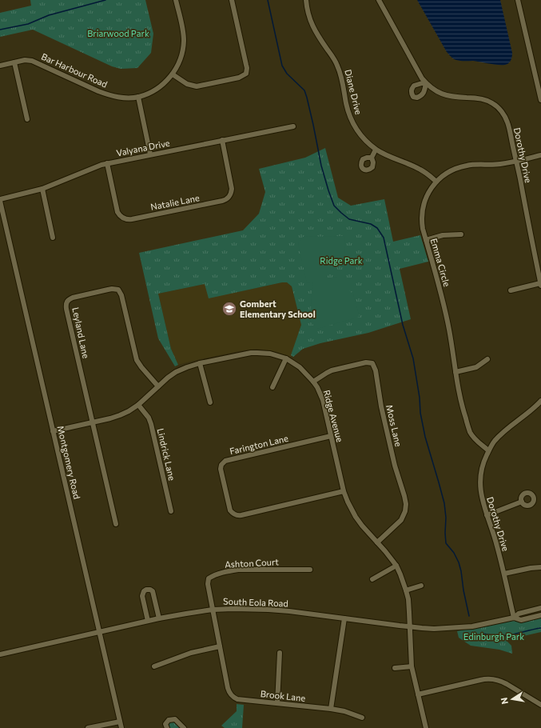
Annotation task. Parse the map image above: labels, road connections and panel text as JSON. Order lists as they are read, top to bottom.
{
  "streets": {
    "street": [
      "Bar Harbour Road",
      "Diane Drive",
      "Valyana Drive",
      "Dorothy Drive",
      "Natalie Lane",
      "Emma Circle",
      "Leyland Lane",
      "Ridge Avenue",
      "Moss Lane",
      "Farington Lane",
      "Lindrick Lane",
      "Montgomery Road",
      "Ashton Court",
      "South Eola Road",
      "Brook Lane"
    ]
  },
  "crossings": [
    ["Diane Drive", "Emma Circle"],
    ["Valyana Drive", "Natalie Lane"],
    ["Valyana Drive", "Montgomery Road"],
    ["Dorothy Drive", "Emma Circle"],
    ["Dorothy Drive", "South Eola Road"],
    ["Leyland Lane", "Ridge Avenue"],
    ["Ridge Avenue", "Moss Lane"],
    ["Ridge Avenue", "Farington Lane"],
    ["Ridge Avenue", "Lindrick Lane"],
    ["Ridge Avenue", "Montgomery Road"],
    ["Ridge Avenue", "South Eola Road"],
    ["Montgomery Road", "South Eola Road"],
    ["Ashton Court", "South Eola Road"],
    ["Ashton Court", "Brook Lane"],
    ["South Eola Road", "Brook Lane"]
  ],
  "parks": ["Briarwood Park", "Ridge Park", "Edinburgh Park"],
  "places": {
    "school or university": ["Gombert Elementary School"]
  },
  "north": "left"
}
